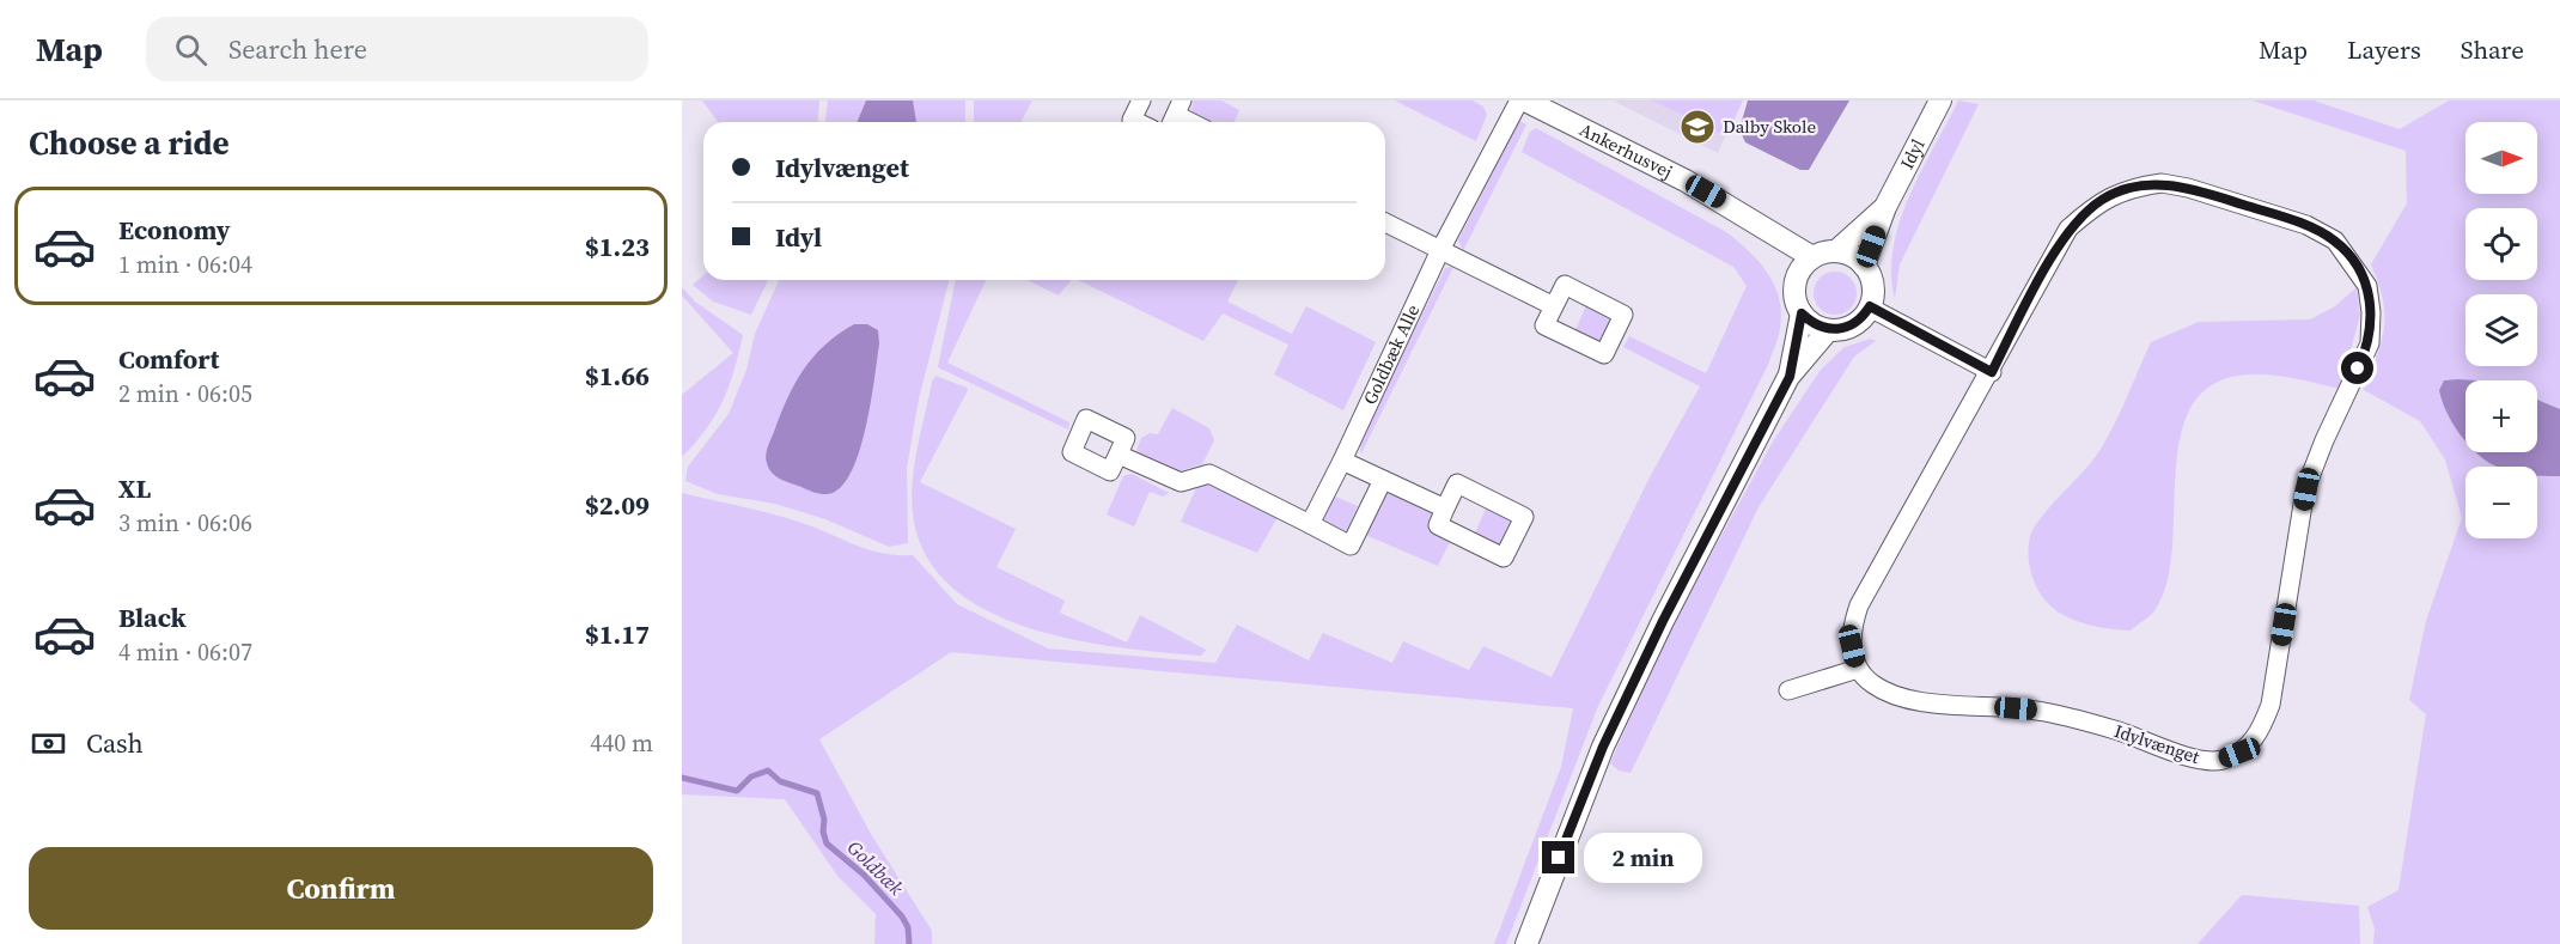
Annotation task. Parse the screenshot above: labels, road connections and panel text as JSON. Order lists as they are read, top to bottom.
{
  "streets": {
    "street": [
      "Ankerhusvej",
      "Idyl",
      "Goldbæk Alle",
      "Idylvænget"
    ]
  },
  "crossings": [
    ["Ankerhusvej", "Idyl"]
  ],
  "water": ["Goldbæk"],
  "places": {
    "school or university": ["Dalby Skole"]
  },
  "north": "right",
  "page": {
    "header": "Map",
    "search": "Search here",
    "nav": ["Map", "Layers", "Share"],
    "heading": "Choose a ride",
    "map_buttons": ["+", "−"],
    "banner": ["Idylvænget", "Idyl"],
    "list": [
      {
        "name": "Economy",
        "note": "1 min · 06:04",
        "value": "$1.23"
      },
      {
        "name": "Comfort",
        "note": "2 min · 06:05",
        "value": "$1.66"
      },
      {
        "name": "XL",
        "note": "3 min · 06:06",
        "value": "$2.09"
      },
      {
        "name": "Black",
        "note": "4 min · 06:07",
        "value": "$1.17"
      }
    ],
    "pay": ["Cash", "440 m"],
    "buttons": "Confirm",
    "bubble": "2 min"
  }
}
